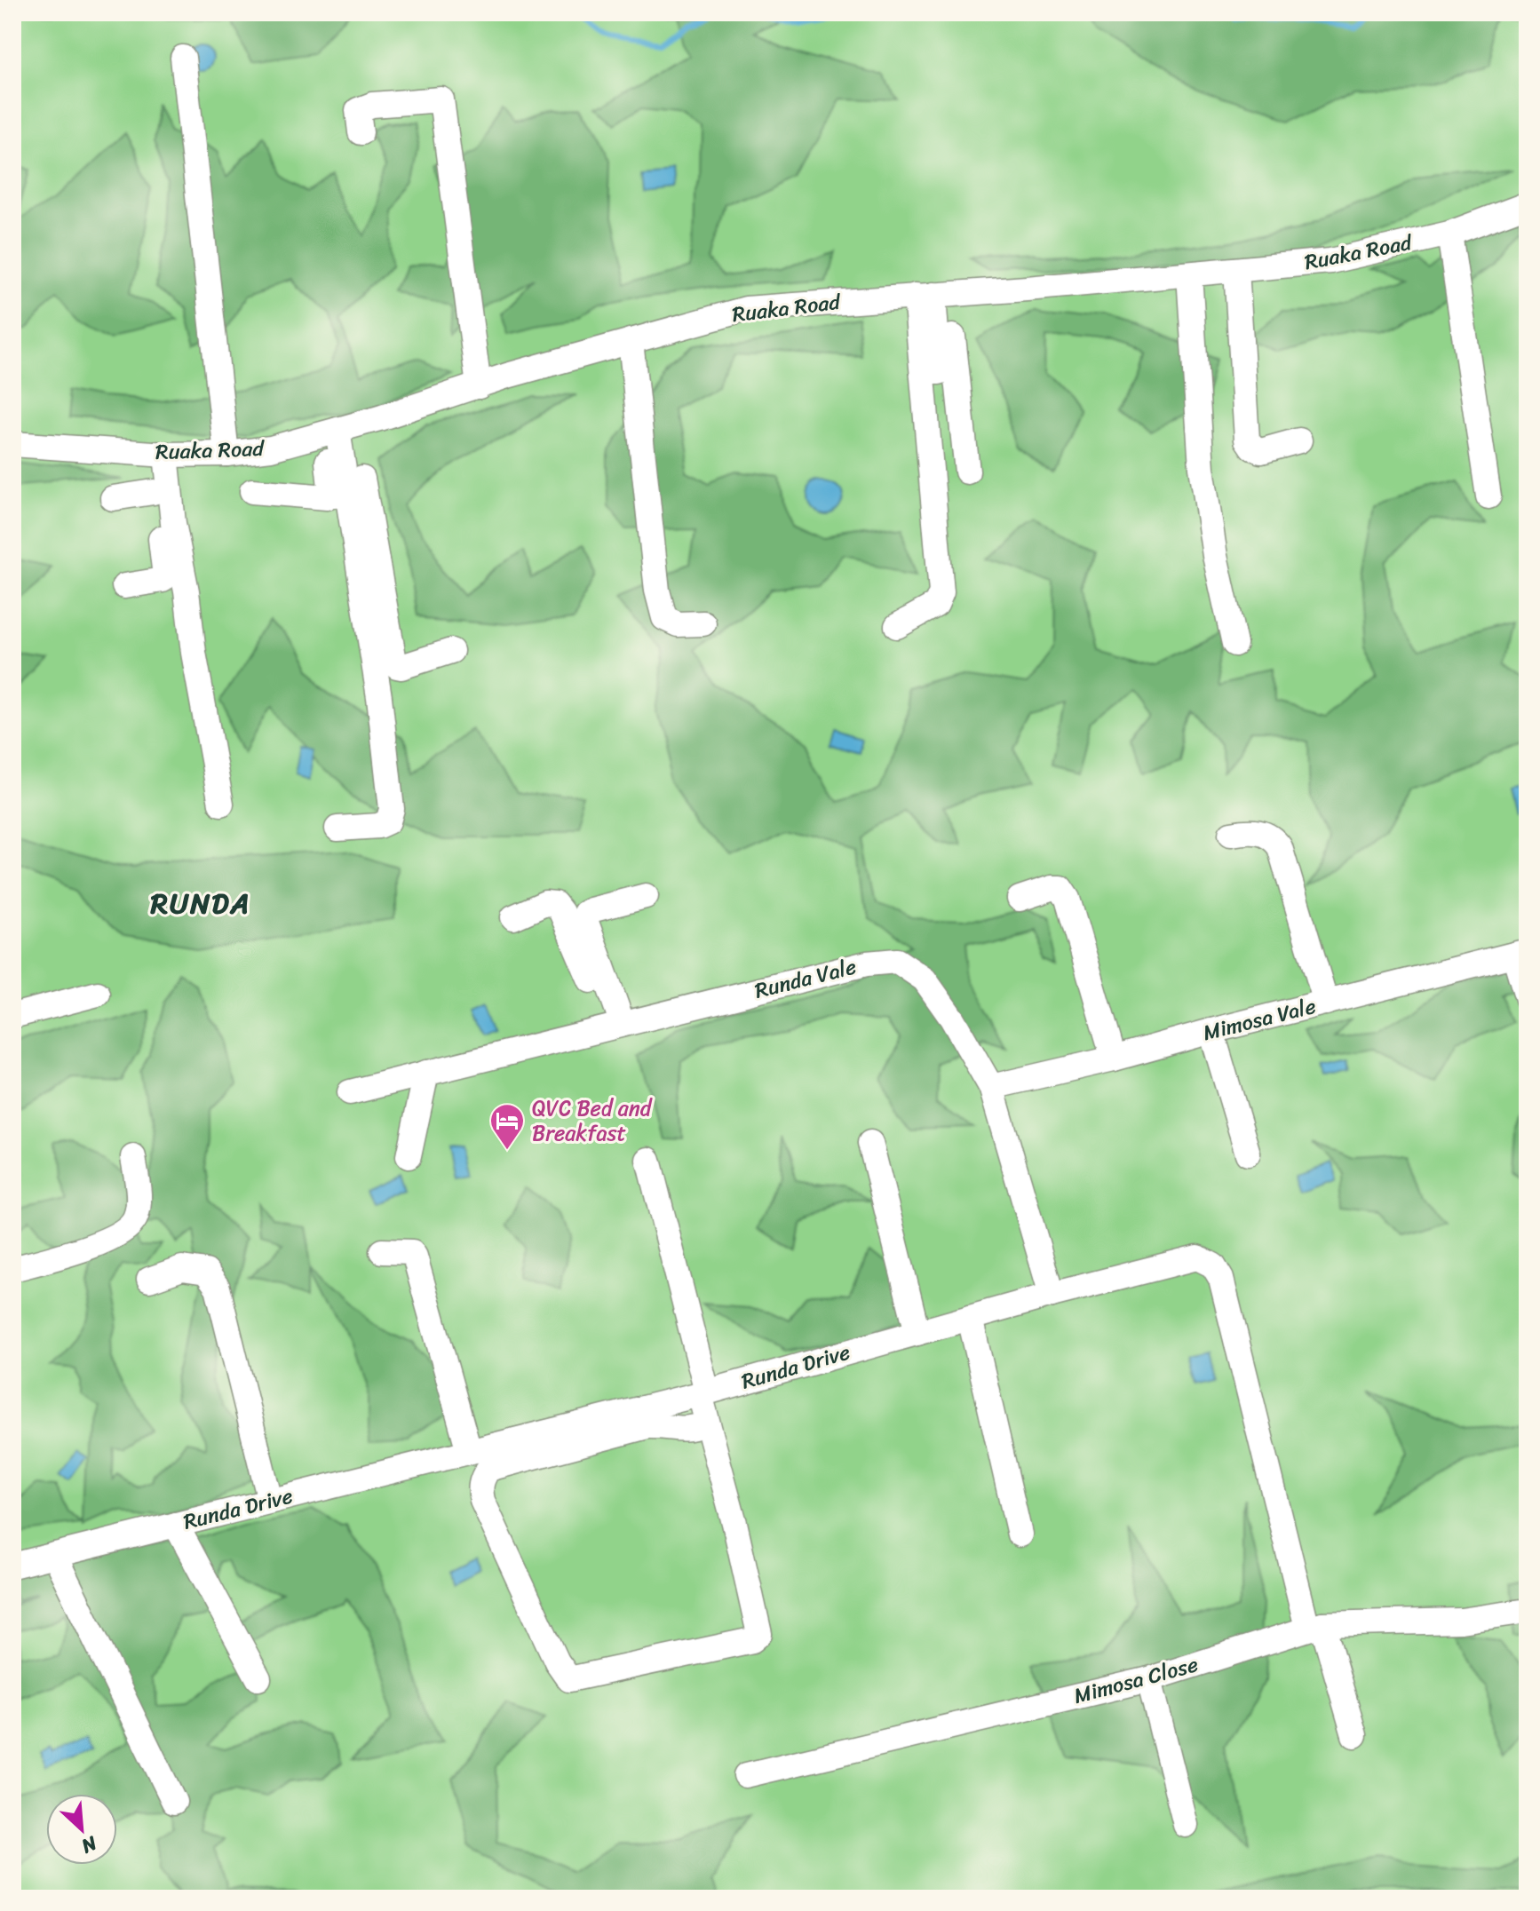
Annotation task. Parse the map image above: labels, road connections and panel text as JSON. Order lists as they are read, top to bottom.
{
  "streets": {
    "street": [
      "Ruaka Road",
      "Runda Vale",
      "Mimosa Vale",
      "Runda Drive",
      "Mimosa Close"
    ]
  },
  "crossings": [
    ["Runda Vale", "Mimosa Vale"],
    ["Runda Vale", "Runda Drive"],
    ["Runda Drive", "Mimosa Close"]
  ],
  "districts": ["RUNDA"],
  "places": {
    "hotel": ["QVC Bed and Breakfast"]
  },
  "north": "bottom right"
}
